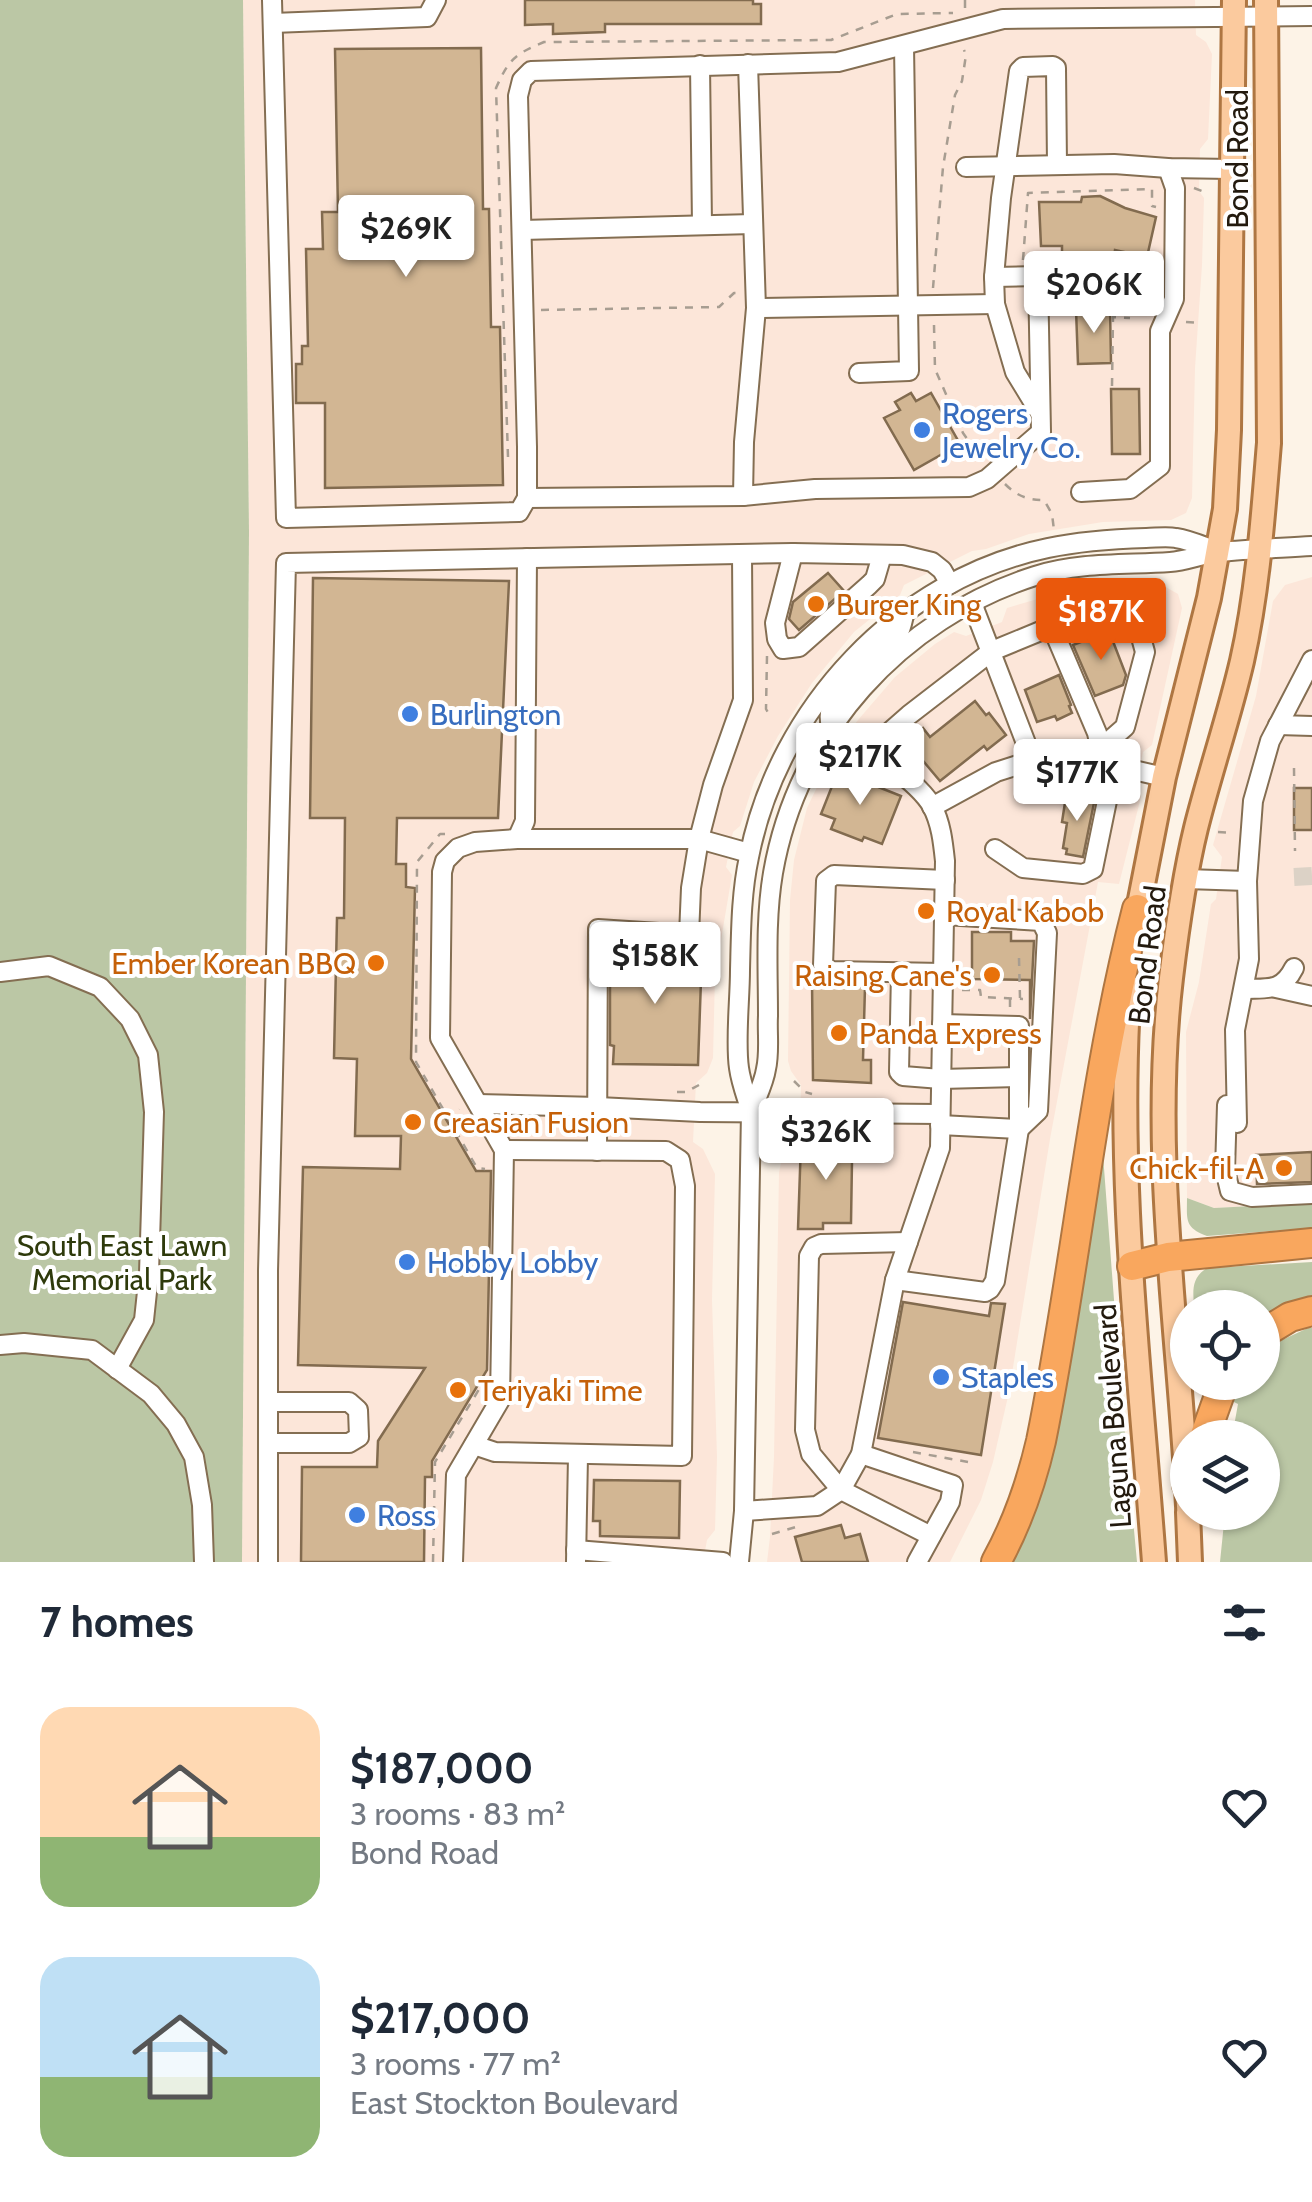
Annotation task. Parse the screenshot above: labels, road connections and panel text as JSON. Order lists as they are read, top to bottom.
{
  "streets": {
    "main road": ["Bond Road", "Laguna Boulevard"]
  },
  "crossings": [
    ["Bond Road", "Laguna Boulevard"]
  ],
  "parks": ["South East Lawn Memorial Park"],
  "places": [
    "Rogers Jewelry Co.",
    "Burger King",
    "Burlington",
    "Royal Kabob",
    "Ember Korean BBQ",
    "Raising Cane's",
    "Panda Express",
    "Creasian Fusion",
    "Chick-fil-A",
    "Hobby Lobby",
    "Staples",
    "Teriyaki Time",
    "Ross"
  ],
  "page": {
    "price": [
      "$269K",
      "$206K",
      "$187K",
      "$217K",
      "$177K",
      "$158K",
      "$326K"
    ],
    "heading": "7 homes",
    "list": [
      {
        "name": "$187,000",
        "note": "3 rooms · 83 m² · Bond Road"
      },
      {
        "name": "$217,000",
        "note": "3 rooms · 77 m² · East Stockton Boulevard"
      }
    ]
  }
}
